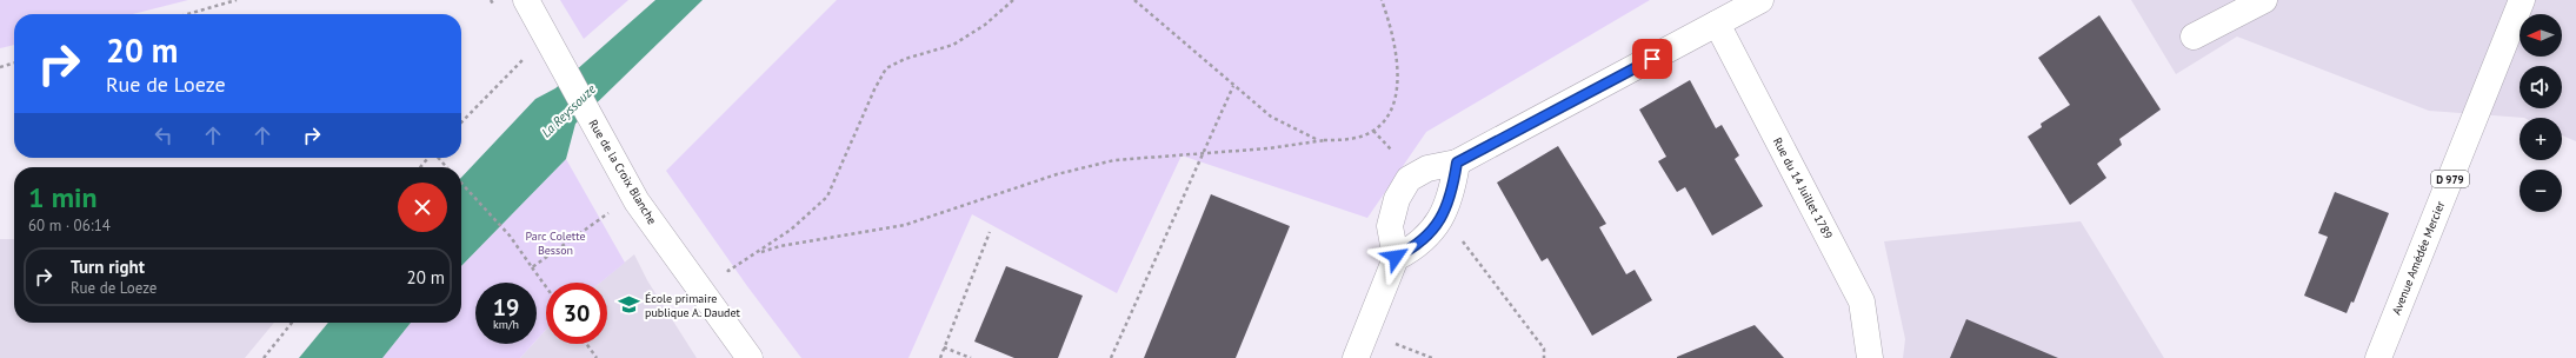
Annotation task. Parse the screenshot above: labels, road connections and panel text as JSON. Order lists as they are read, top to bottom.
{
  "streets": {
    "street": [
      "Rue de la Croix Blanche",
      "D 979",
      "Rue du 14 Juillet 1789",
      "Avenue Amédée Mercier"
    ]
  },
  "water": ["La Reyssouze"],
  "parks": ["Parc Colette Besson"],
  "places": {
    "school or university": ["École primaire publique A. Daudet"]
  },
  "north": "left",
  "page": {
    "map_buttons": ["+", "−"],
    "turn": ["20 m", "Rue de Loeze"],
    "heading": ["1 min", "60 m · 06:14"],
    "list": [
      {
        "name": "Turn right",
        "note": "Rue de Loeze",
        "value": "20 m"
      }
    ],
    "speed": "19 km/h",
    "limit": "30"
  }
}
